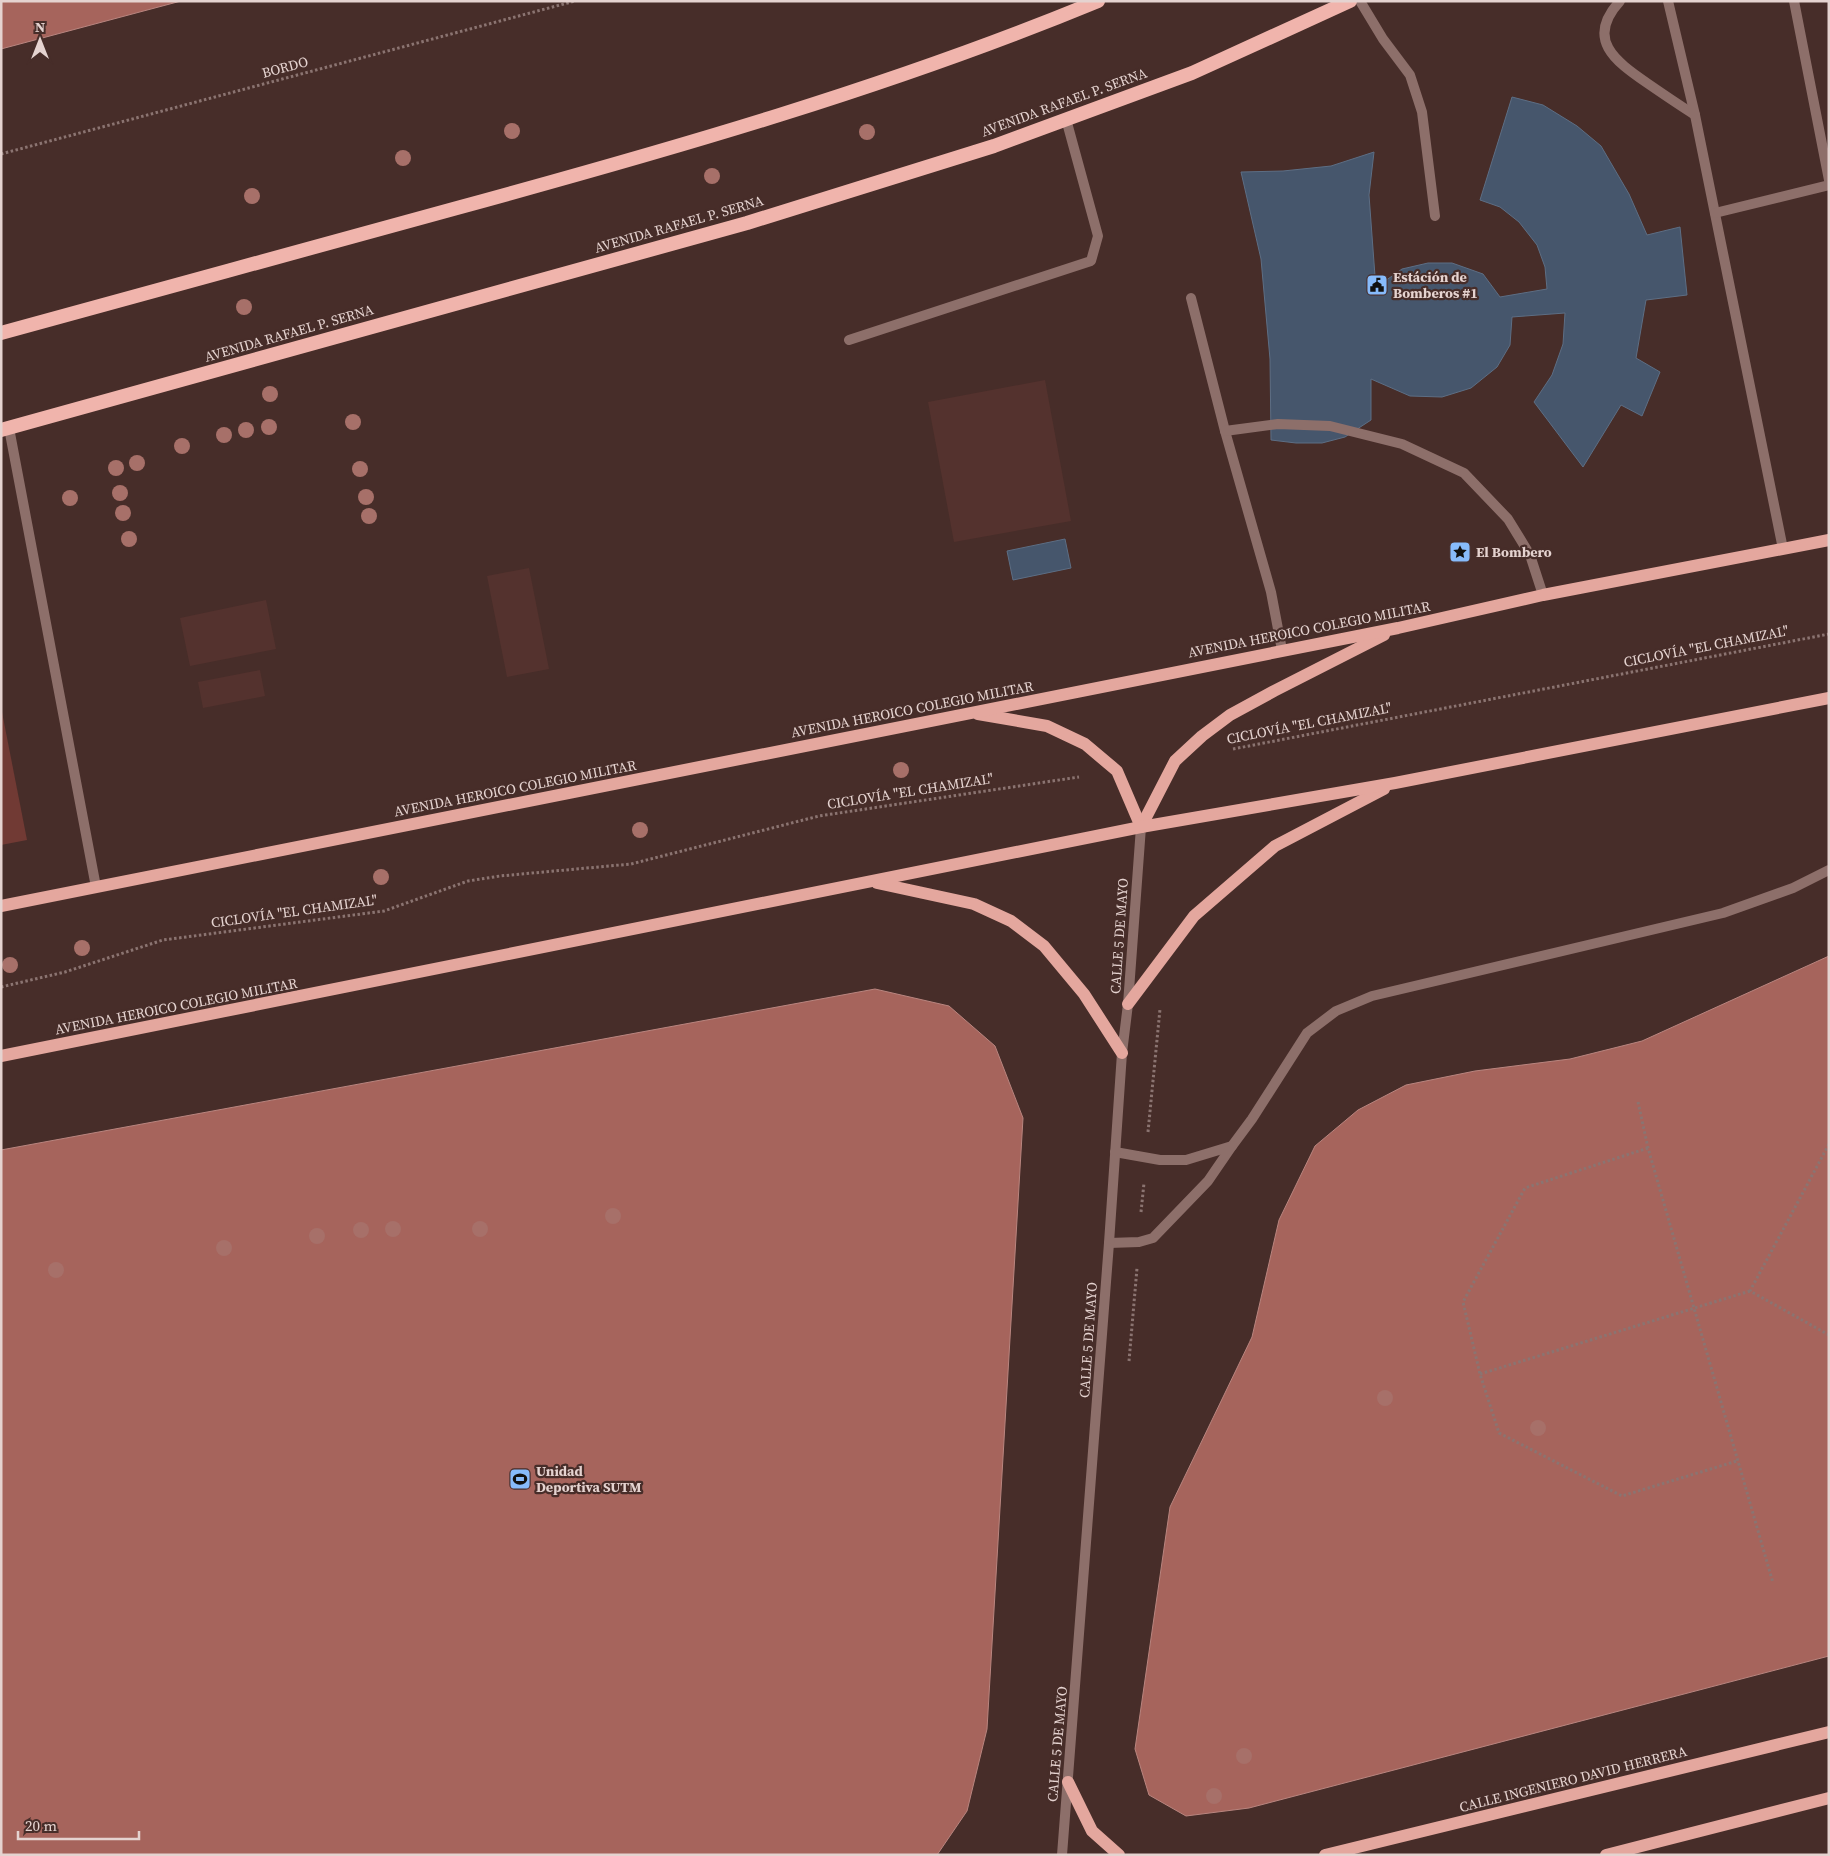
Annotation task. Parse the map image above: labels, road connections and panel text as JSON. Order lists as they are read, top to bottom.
{
  "streets": {
    "highway": ["AVENIDA RAFAEL P. SERNA"],
    "main road": ["AVENIDA HEROICO COLEGIO MILITAR", "CALLE INGENIERO DAVID HERRERA"],
    "street": ["CALLE 5 DE MAYO"],
    "path": ["BORDO", "CICLOVÍA \"EL CHAMIZAL\""]
  },
  "crossings": [
    ["AVENIDA HEROICO COLEGIO MILITAR", "CALLE 5 DE MAYO"]
  ],
  "places": {
    "public building": ["Estáción de Bomberos #1"],
    "place": ["El Bombero"],
    "sports": ["Unidad Deportiva SUTM"]
  },
  "scale_bar": "20 m",
  "north": "top"
}
